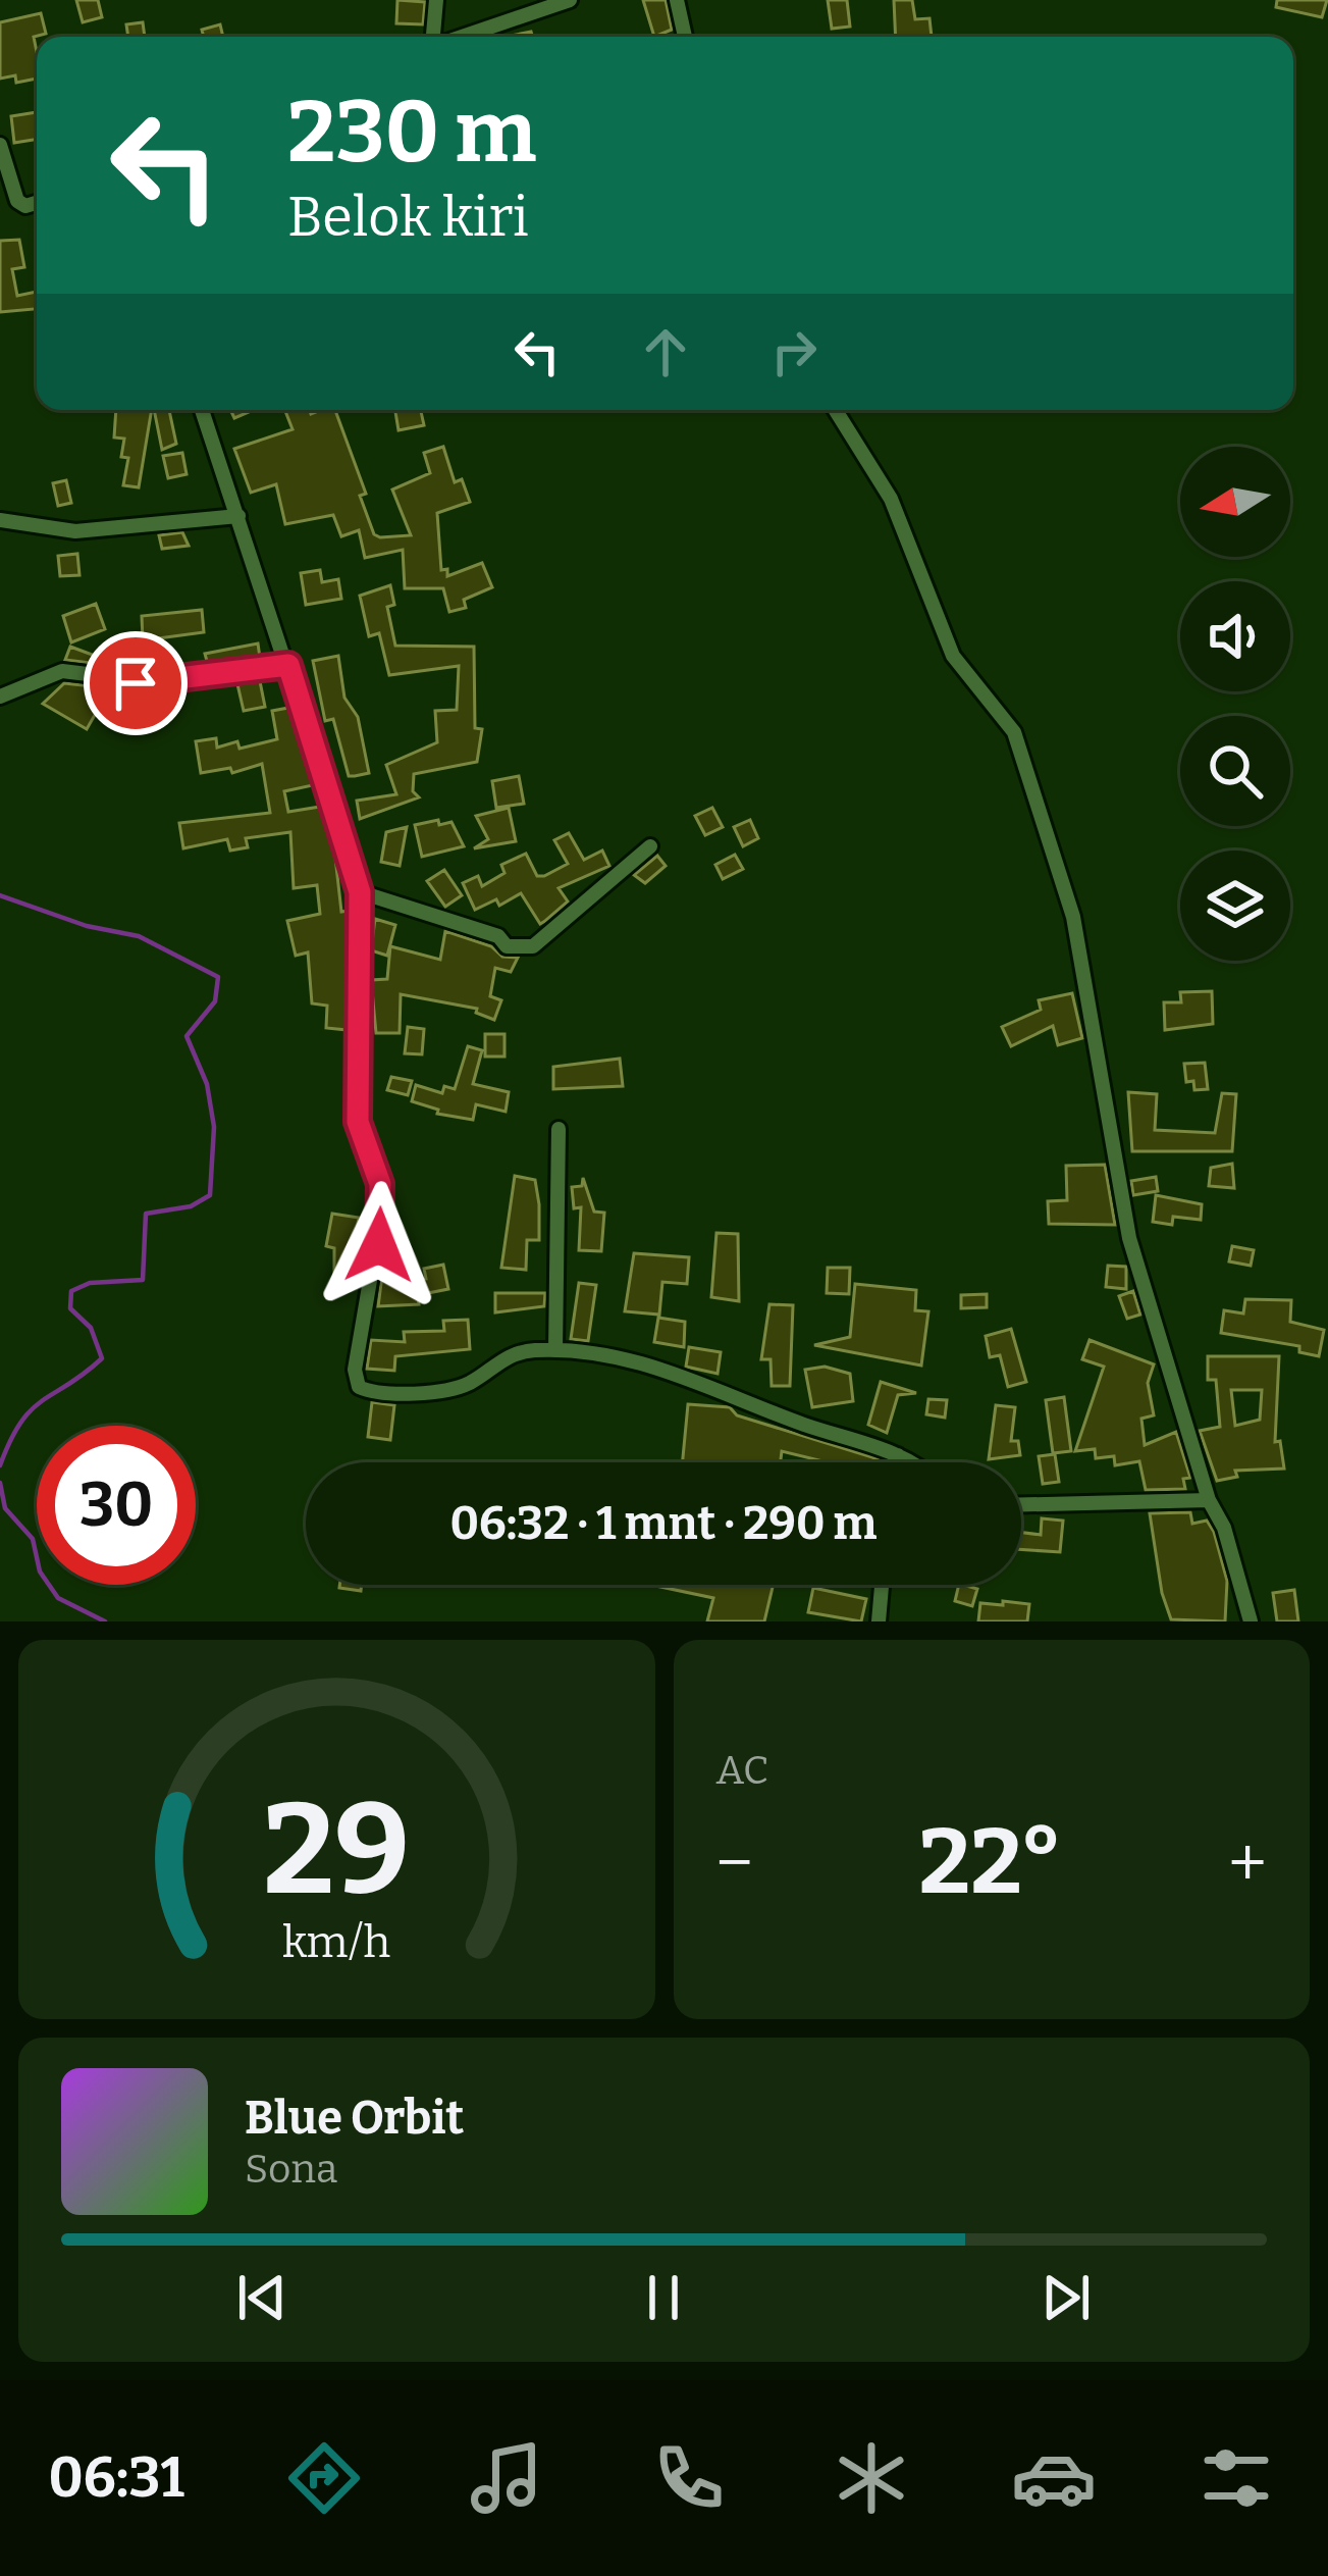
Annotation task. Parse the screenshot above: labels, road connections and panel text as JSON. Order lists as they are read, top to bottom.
{
  "north": "left",
  "page": {
    "turn": ["230 m", "Belok kiri"],
    "limit": "30",
    "trip": "06:32 · 1 mnt · 290 m",
    "tile": "AC",
    "heat": ["−", "22°", "+"],
    "song": ["Blue Orbit", "Sona"],
    "tabs": "06:31",
    "gauge": ["29", "km/h"]
  }
}
